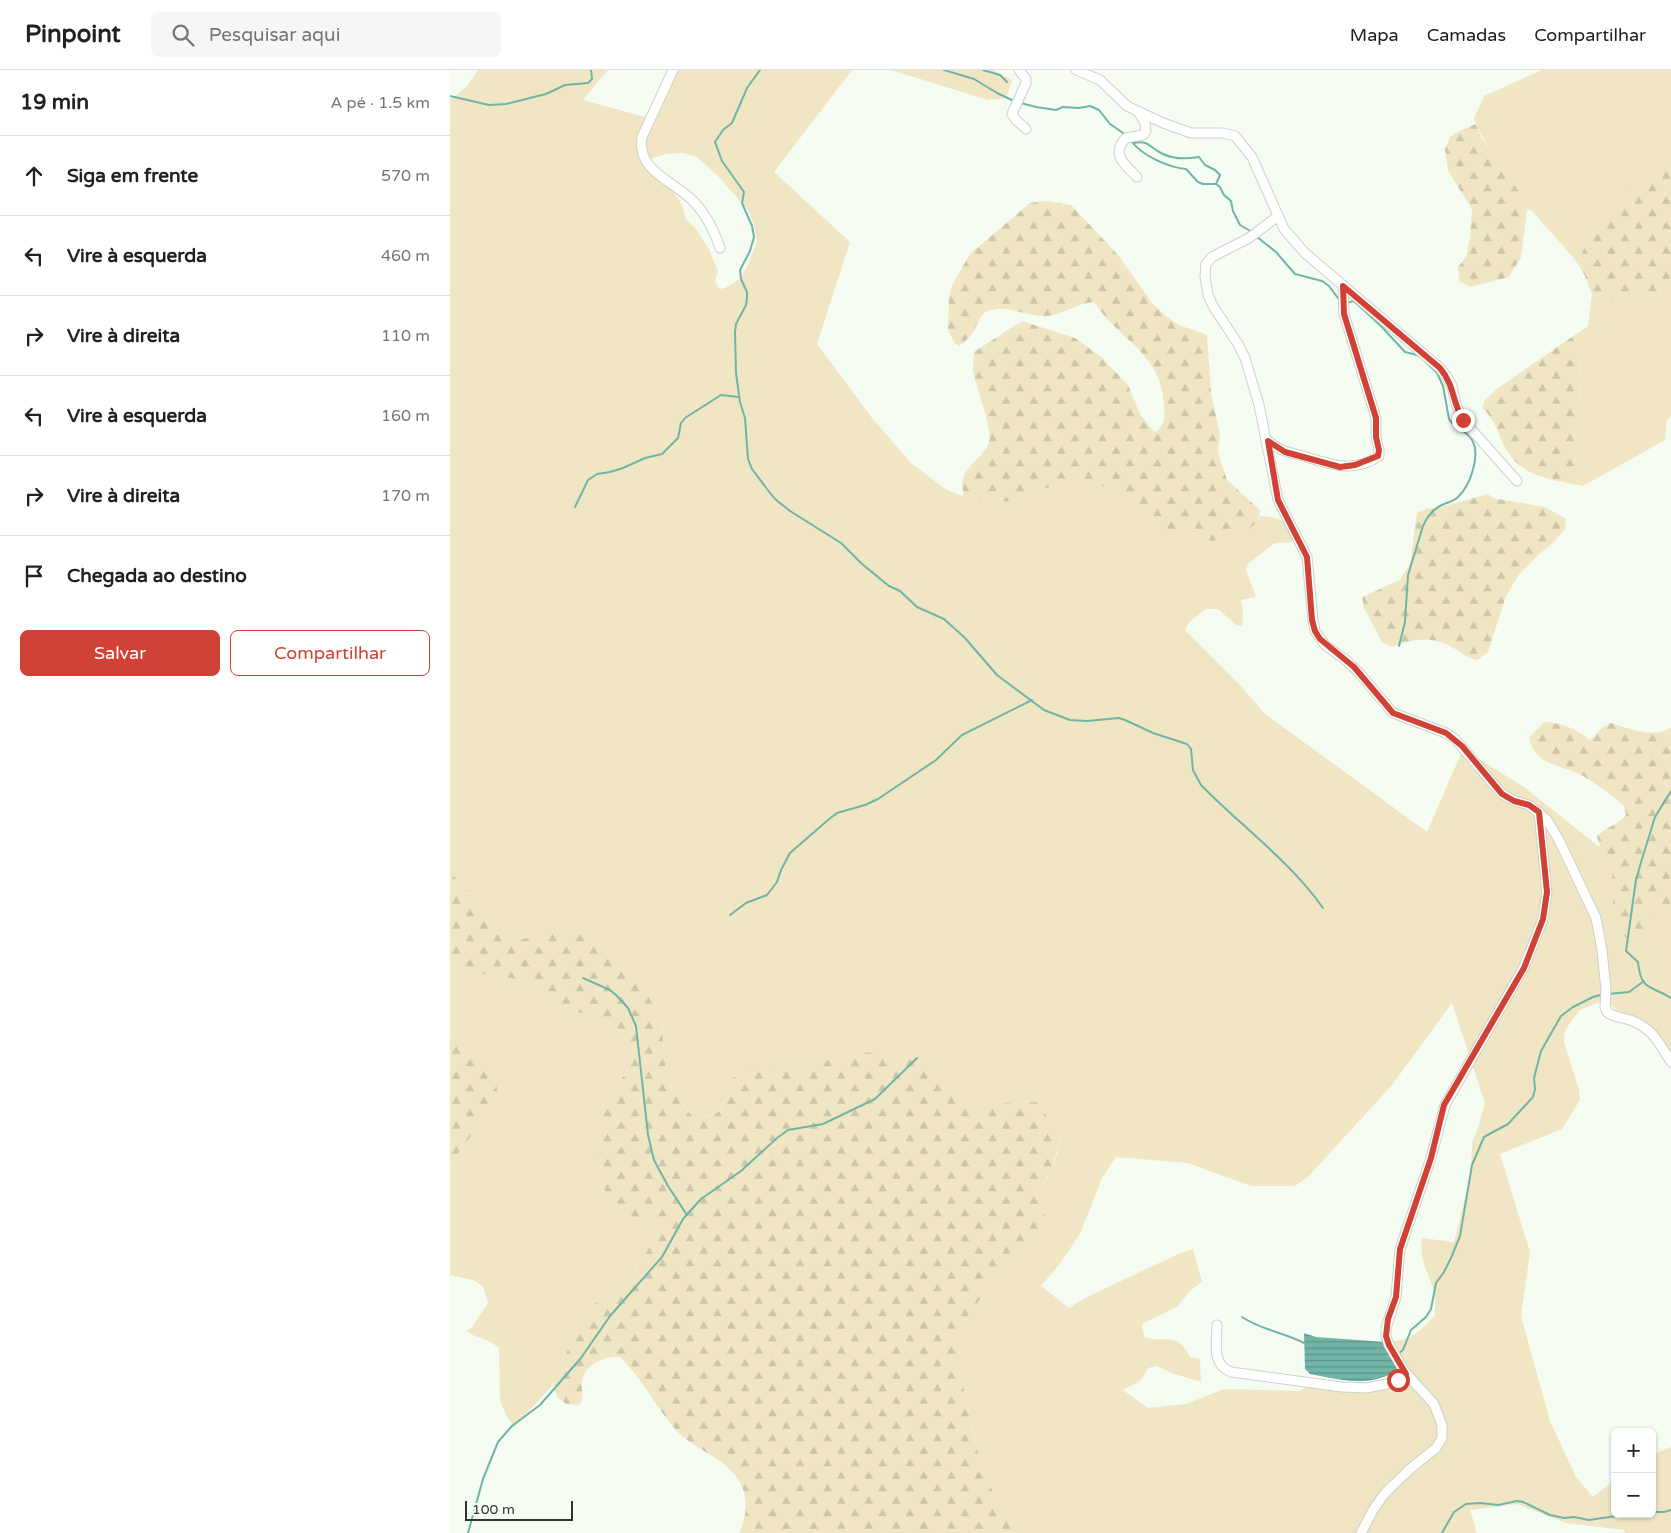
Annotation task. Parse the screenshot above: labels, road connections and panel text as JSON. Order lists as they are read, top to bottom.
{
  "scale_bar": "100 m",
  "page": {
    "header": "Pinpoint",
    "search": "Pesquisar aqui",
    "nav": ["Mapa", "Camadas", "Compartilhar"],
    "heading": ["19 min", "A pé · 1.5 km"],
    "list": [
      ["Siga em frente", "570 m"],
      ["Vire à esquerda", "460 m"],
      ["Vire à direita", "110 m"],
      ["Vire à esquerda", "160 m"],
      ["Vire à direita", "170 m"],
      "Chegada ao destino"
    ],
    "buttons": ["Salvar", "Compartilhar"],
    "map_buttons": ["+", "−"],
    "scale": "100 m"
  }
}
